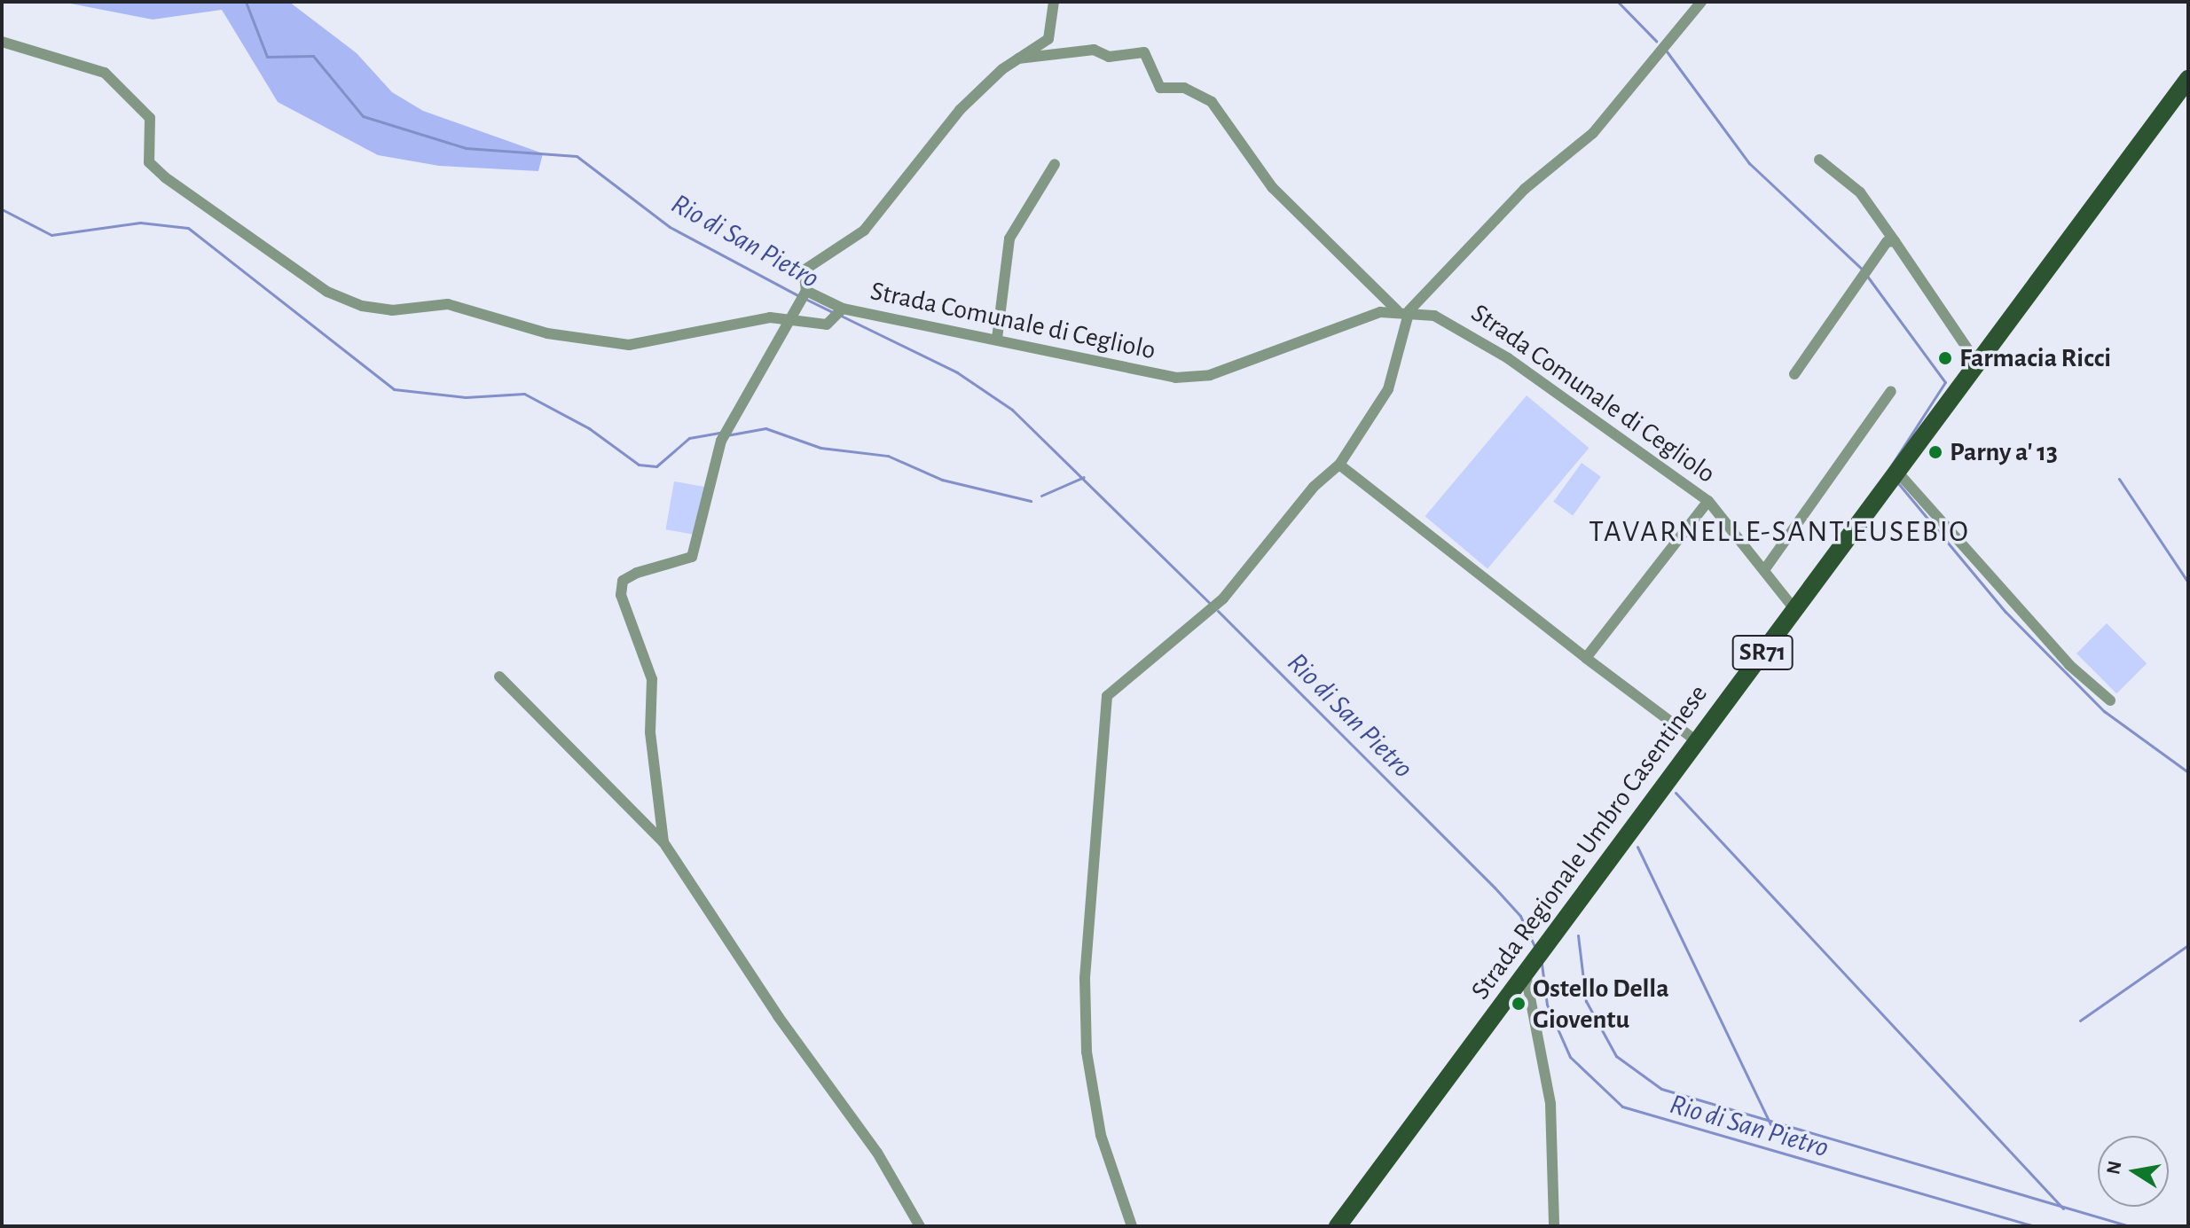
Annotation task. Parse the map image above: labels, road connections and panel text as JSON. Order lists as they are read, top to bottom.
{
  "streets": {
    "main road": ["SR71", "Strada Regionale Umbro Casentinese"],
    "street": ["Strada Comunale di Cegliolo"]
  },
  "crossings": [
    ["Strada Comunale di Cegliolo", "Strada Regionale Umbro Casentinese"]
  ],
  "districts": ["TAVARNELLE-SANT'EUSEBIO"],
  "water": ["Rio di San Pietro"],
  "places": ["Farmacia Ricci", "Parny a' 13", "Ostello Della Gioventu"],
  "north": "left"
}
